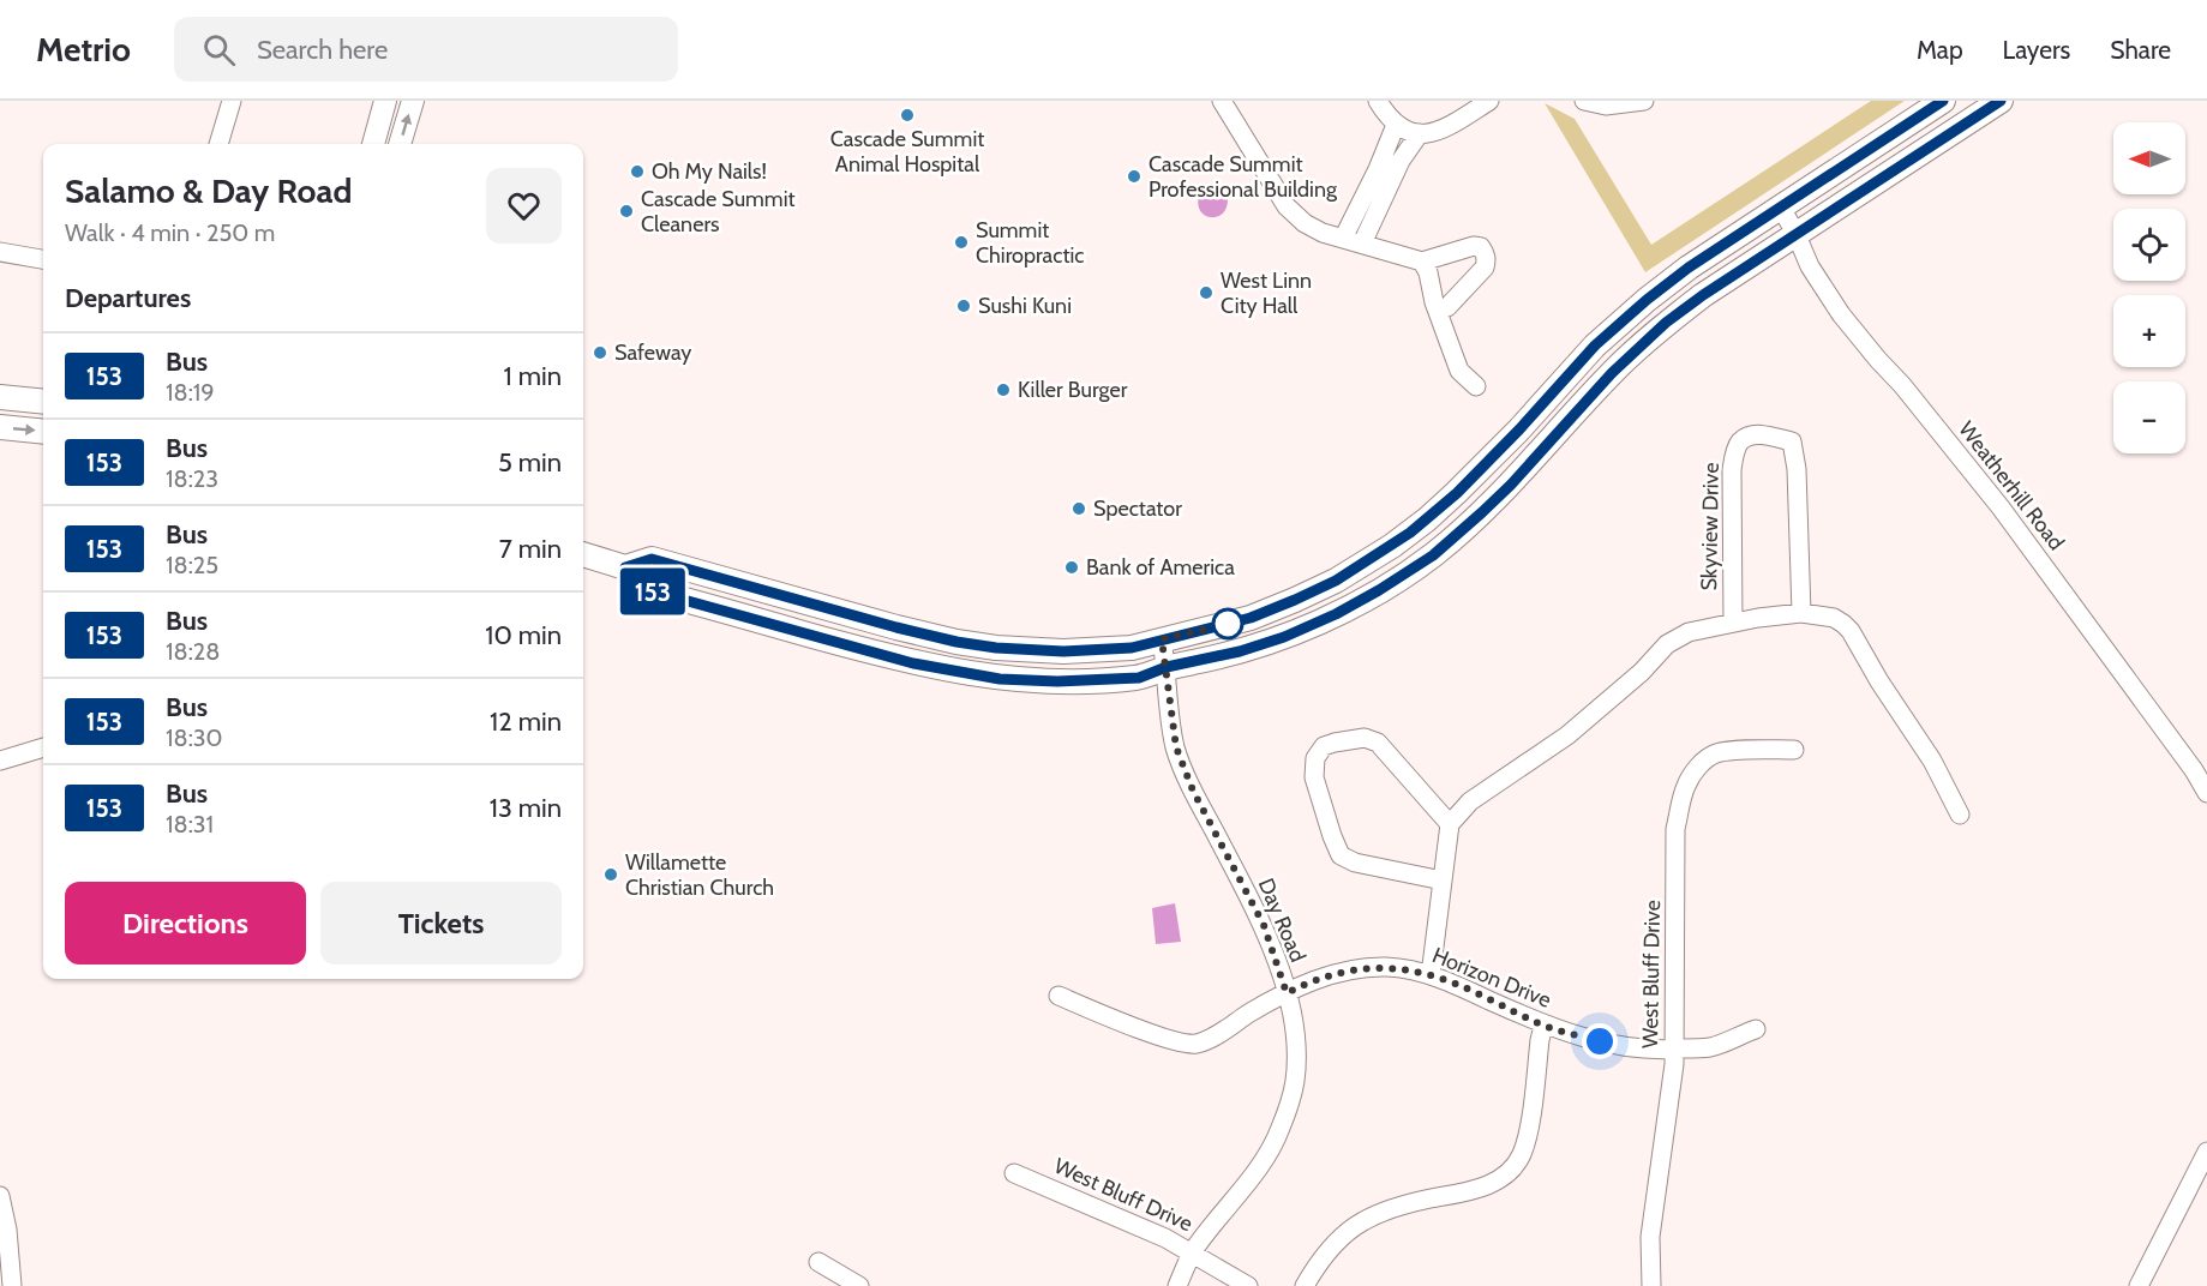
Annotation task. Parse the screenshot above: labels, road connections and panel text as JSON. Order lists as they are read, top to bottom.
{
  "streets": {
    "street": [
      "Weatherhill Road",
      "Skyview Drive",
      "Day Road",
      "West Bluff Drive",
      "Horizon Drive"
    ]
  },
  "crossings": [
    ["Day Road", "West Bluff Drive"],
    ["Day Road", "Horizon Drive"],
    ["West Bluff Drive", "Horizon Drive"]
  ],
  "places": [
    "Cascade Summit Animal Hospital",
    "Oh My Nails!",
    "Cascade Summit Professional Building",
    "Cascade Summit Cleaners",
    "Summit Chiropractic",
    "West Linn City Hall",
    "Sushi Kuni",
    "Safeway",
    "Killer Burger",
    "Spectator",
    "Bank of America",
    "Willamette Christian Church"
  ],
  "lines": ["bus line 153"],
  "north": "left",
  "page": {
    "header": "Metrio",
    "search": "Search here",
    "nav": ["Map", "Layers", "Share"],
    "on_map": "153",
    "map_buttons": ["+", "−"],
    "heading": [
      ["Salamo & Day Road", "Walk · 4 min · 250 m"],
      "Departures"
    ],
    "list": [
      {
        "mark": "153",
        "name": "Bus",
        "note": "18:19",
        "value": "1 min"
      },
      {
        "mark": "153",
        "name": "Bus",
        "note": "18:23",
        "value": "5 min"
      },
      {
        "mark": "153",
        "name": "Bus",
        "note": "18:25",
        "value": "7 min"
      },
      {
        "mark": "153",
        "name": "Bus",
        "note": "18:28",
        "value": "10 min"
      },
      {
        "mark": "153",
        "name": "Bus",
        "note": "18:30",
        "value": "12 min"
      },
      {
        "mark": "153",
        "name": "Bus",
        "note": "18:31",
        "value": "13 min"
      }
    ],
    "buttons": ["Directions", "Tickets"]
  }
}
